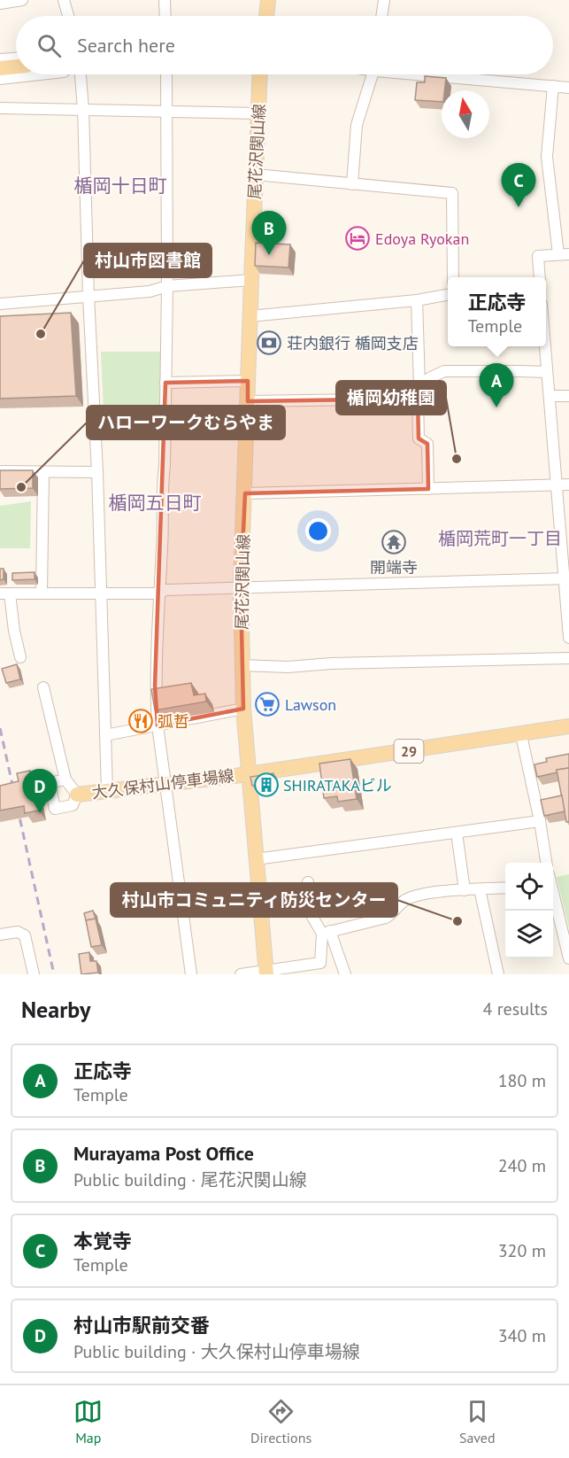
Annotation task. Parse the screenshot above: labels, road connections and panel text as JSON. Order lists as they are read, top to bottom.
{
  "streets": {
    "main road": ["尾花沢関山線", "29", "大久保村山停車場線"]
  },
  "crossings": [
    ["尾花沢関山線", "29"],
    ["尾花沢関山線", "大久保村山停車場線"],
    ["29", "大久保村山停車場線"]
  ],
  "districts": ["楯岡十日町", "楯岡五日町", "楯岡荒町一丁目"],
  "places": {
    "hotel": ["Edoya Ryokan"],
    "other": [
      "村山市図書館",
      "楯岡幼稚園",
      "ハローワークむらやま",
      "村山市コミュニティ防災センター"
    ],
    "bank": ["荘内銀行 楯岡支店"],
    "temple": ["開端寺"],
    "supermarket": ["Lawson"],
    "restaurant": ["弧哲"],
    "building": ["SHIRATAKAビル"]
  },
  "north": "top",
  "page": {
    "search": "Search here",
    "pins": [
      "C",
      "B",
      "A",
      "D"
    ],
    "popup": ["正応寺", "Temple"],
    "heading": ["Nearby", "4 results"],
    "list": [
      {
        "mark": "A",
        "name": "正応寺",
        "note": "Temple",
        "value": "180 m"
      },
      {
        "mark": "B",
        "name": "Murayama Post Office",
        "note": "Public building · 尾花沢関山線",
        "value": "240 m"
      },
      {
        "mark": "C",
        "name": "本覚寺",
        "note": "Temple",
        "value": "320 m"
      },
      {
        "mark": "D",
        "name": "村山市駅前交番",
        "note": "Public building · 大久保村山停車場線",
        "value": "340 m"
      }
    ],
    "nav": ["Map", "Directions", "Saved"]
  }
}
